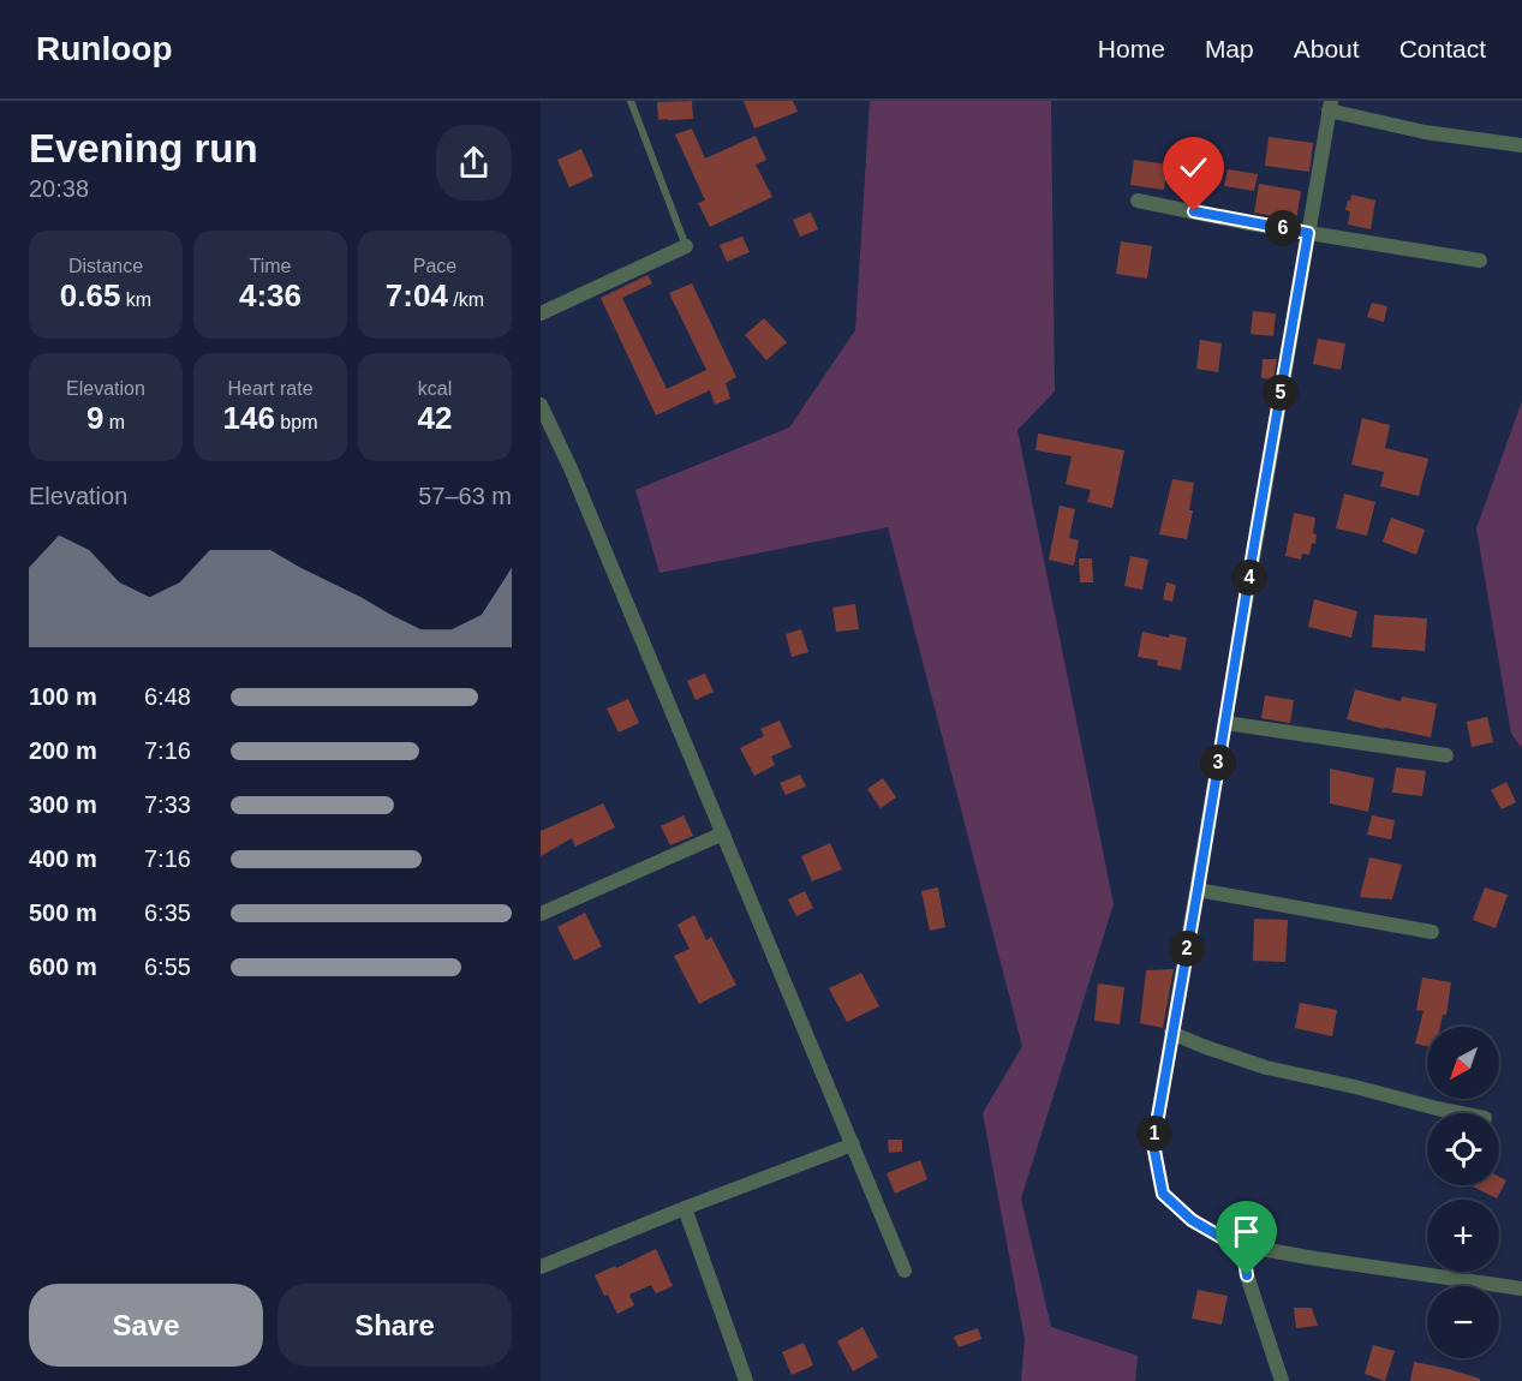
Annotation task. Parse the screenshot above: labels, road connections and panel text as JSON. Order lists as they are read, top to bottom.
{
  "north": "bottom left",
  "page": {
    "header": "Runloop",
    "nav": [
      "Home",
      "Map",
      "About",
      "Contact"
    ],
    "heading": ["Evening run", "20:38"],
    "pins": [
      "6",
      "5",
      "4",
      "3",
      "2",
      "1"
    ],
    "stats": [
      ["Distance", "0.65 km"],
      ["Time", "4:36"],
      ["Pace", "7:04 /km"],
      ["Elevation", "9 m"],
      ["Heart rate", "146 bpm"],
      ["kcal", "42"]
    ],
    "chart": ["Elevation", "57–63 m"],
    "list": [
      {
        "name": "100 m",
        "note": "6:48"
      },
      {
        "name": "200 m",
        "note": "7:16"
      },
      {
        "name": "300 m",
        "note": "7:33"
      },
      {
        "name": "400 m",
        "note": "7:16"
      },
      {
        "name": "500 m",
        "note": "6:35"
      },
      {
        "name": "600 m",
        "note": "6:55"
      }
    ],
    "map_buttons": ["+", "−"],
    "buttons": ["Save", "Share"]
  }
}
